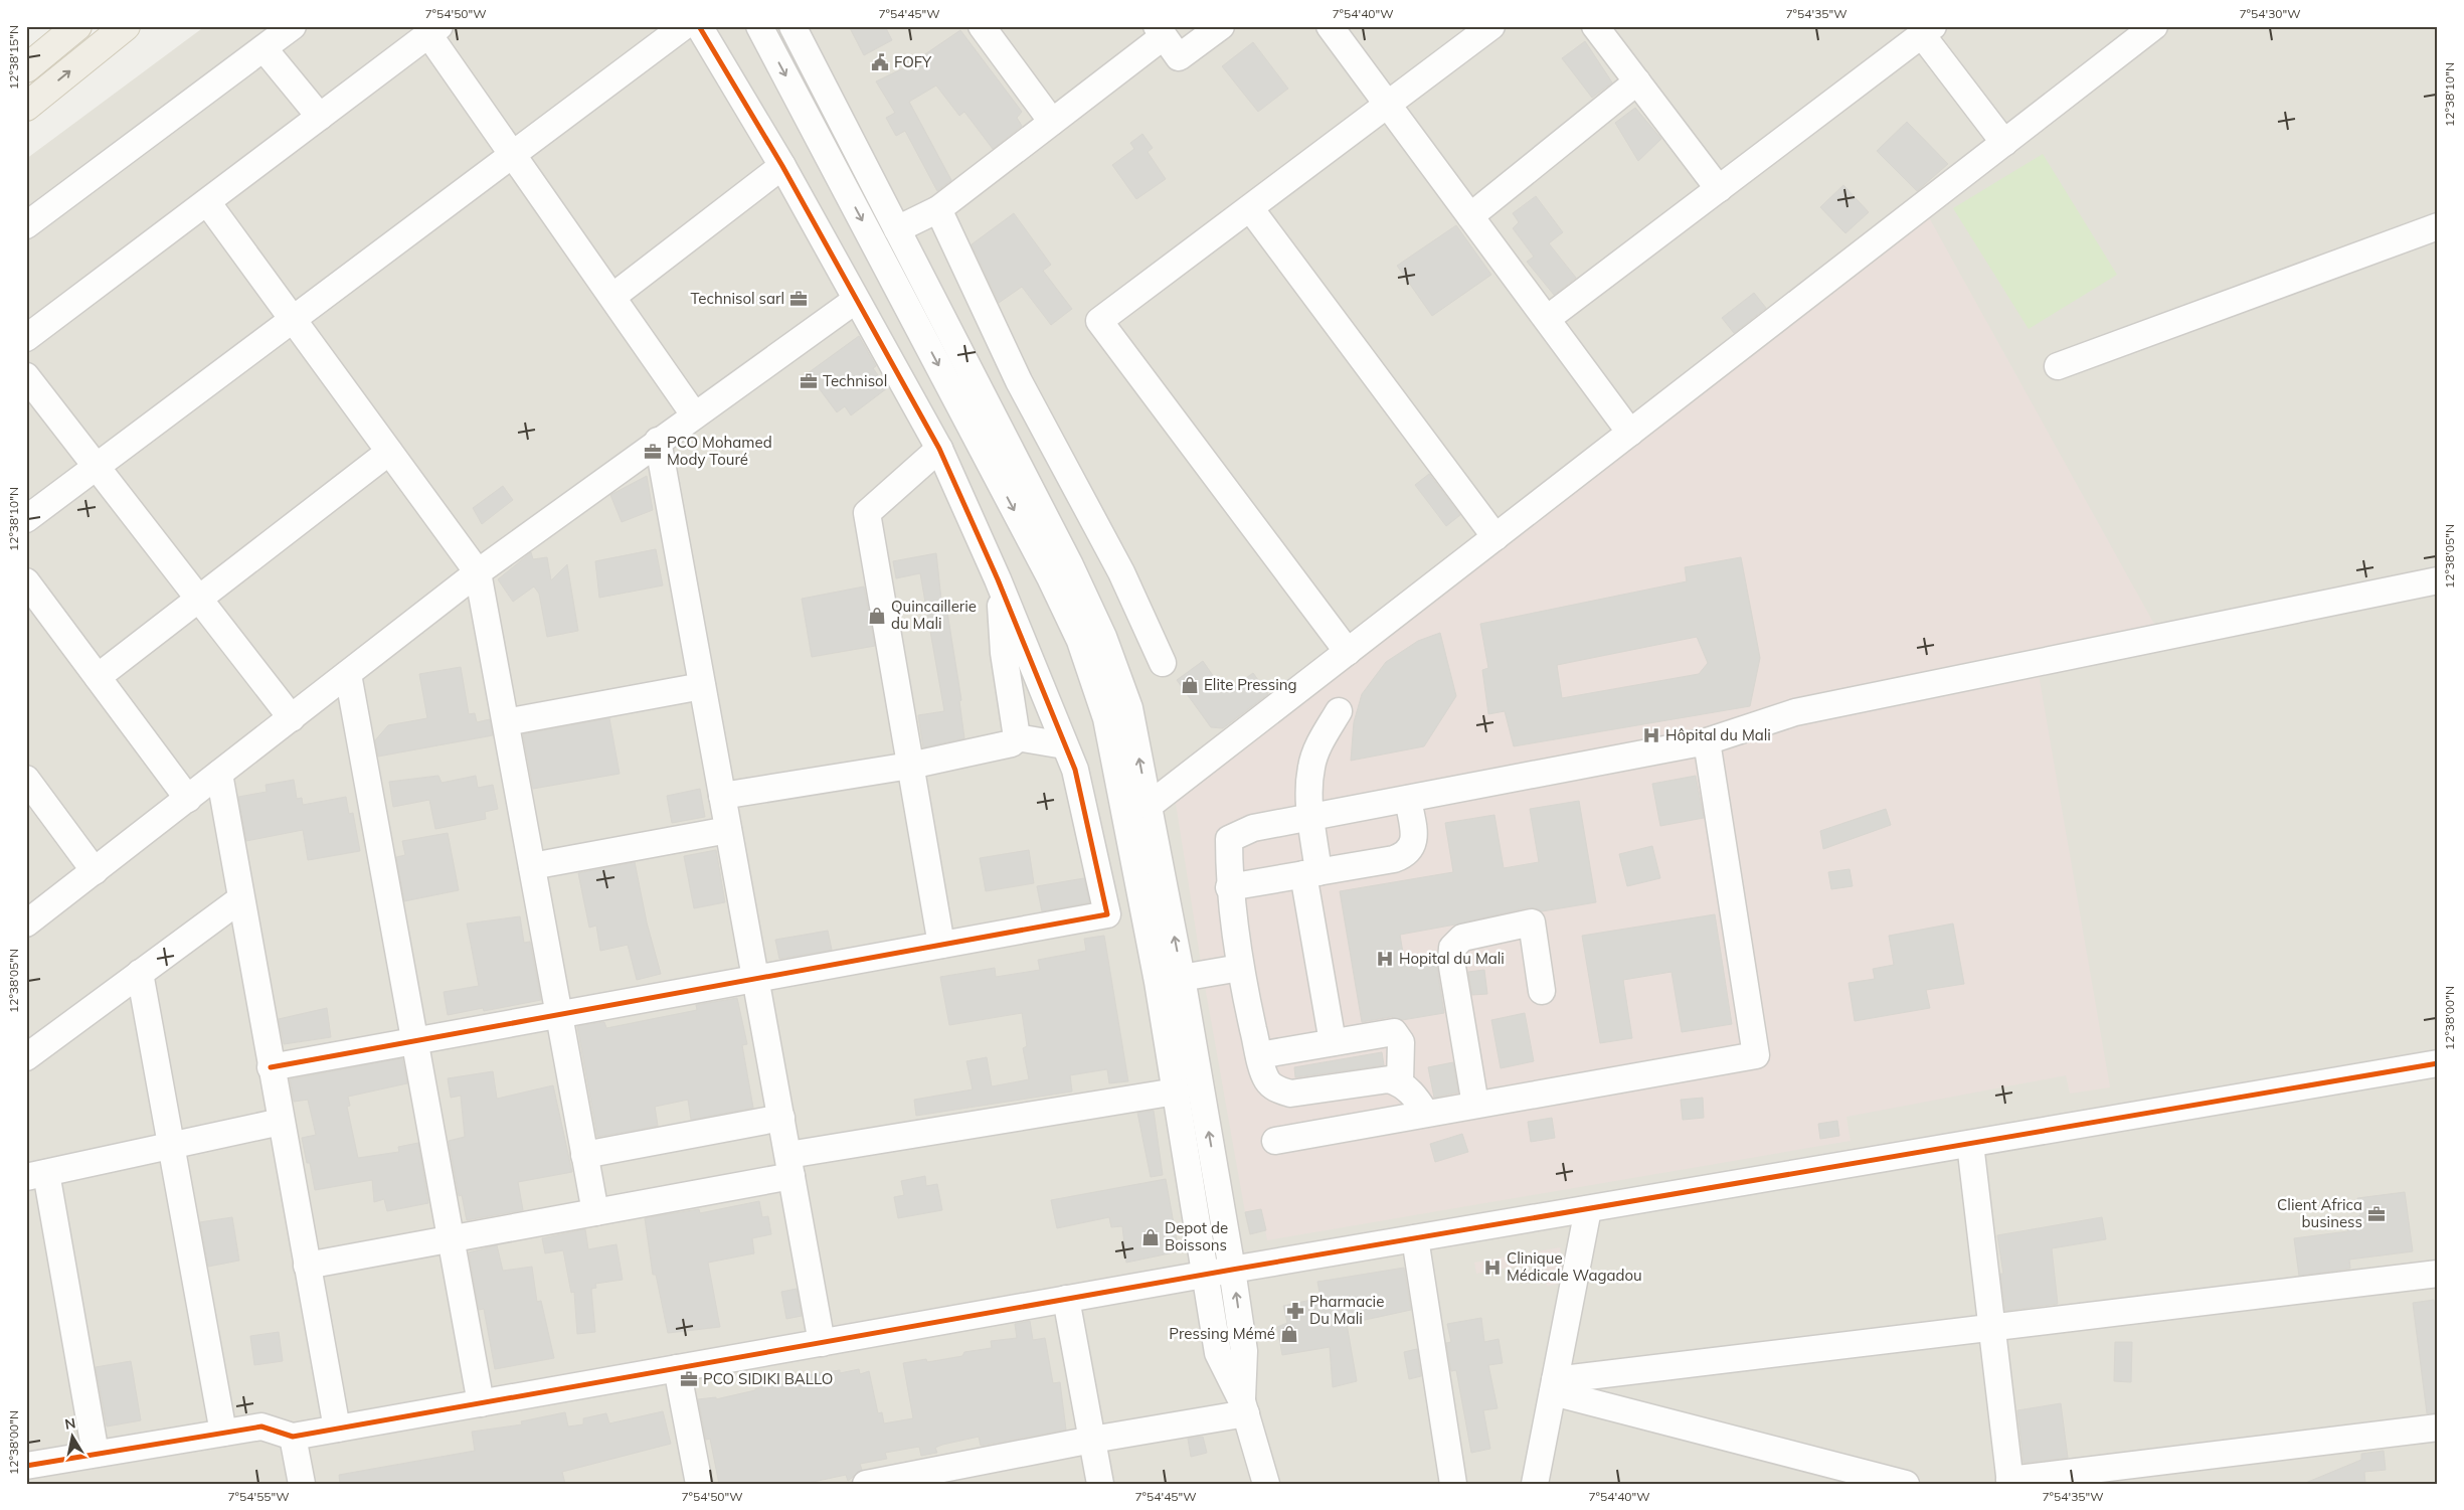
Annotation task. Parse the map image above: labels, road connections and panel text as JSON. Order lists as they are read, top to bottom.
{
  "places": {
    "public building": ["FOFY"],
    "office": [
      "Technisol sarl",
      "Technisol",
      "PCO Mohamed Mody Touré",
      "Client Africa business",
      "PCO SIDIKI BALLO"
    ],
    "shop": [
      "Quincaillerie du Mali",
      "Elite Pressing",
      "Depot de Boissons",
      "Pressing Mémé"
    ],
    "hospital": ["Hôpital du Mali", "Hopital du Mali", "Clinique Médicale Wagadou"],
    "pharmacy": ["Pharmacie Du Mali"]
  },
  "north": "top",
  "coordinates": [
    "7°54'50\"W",
    "7°54'45\"W",
    "7°54'40\"W",
    "7°54'35\"W",
    "7°54'30\"W",
    "12°38'15\"N",
    "12°38'10\"N",
    "12°38'05\"N",
    "12°38'00\"N",
    "7°54'55\"W"
  ]
}
